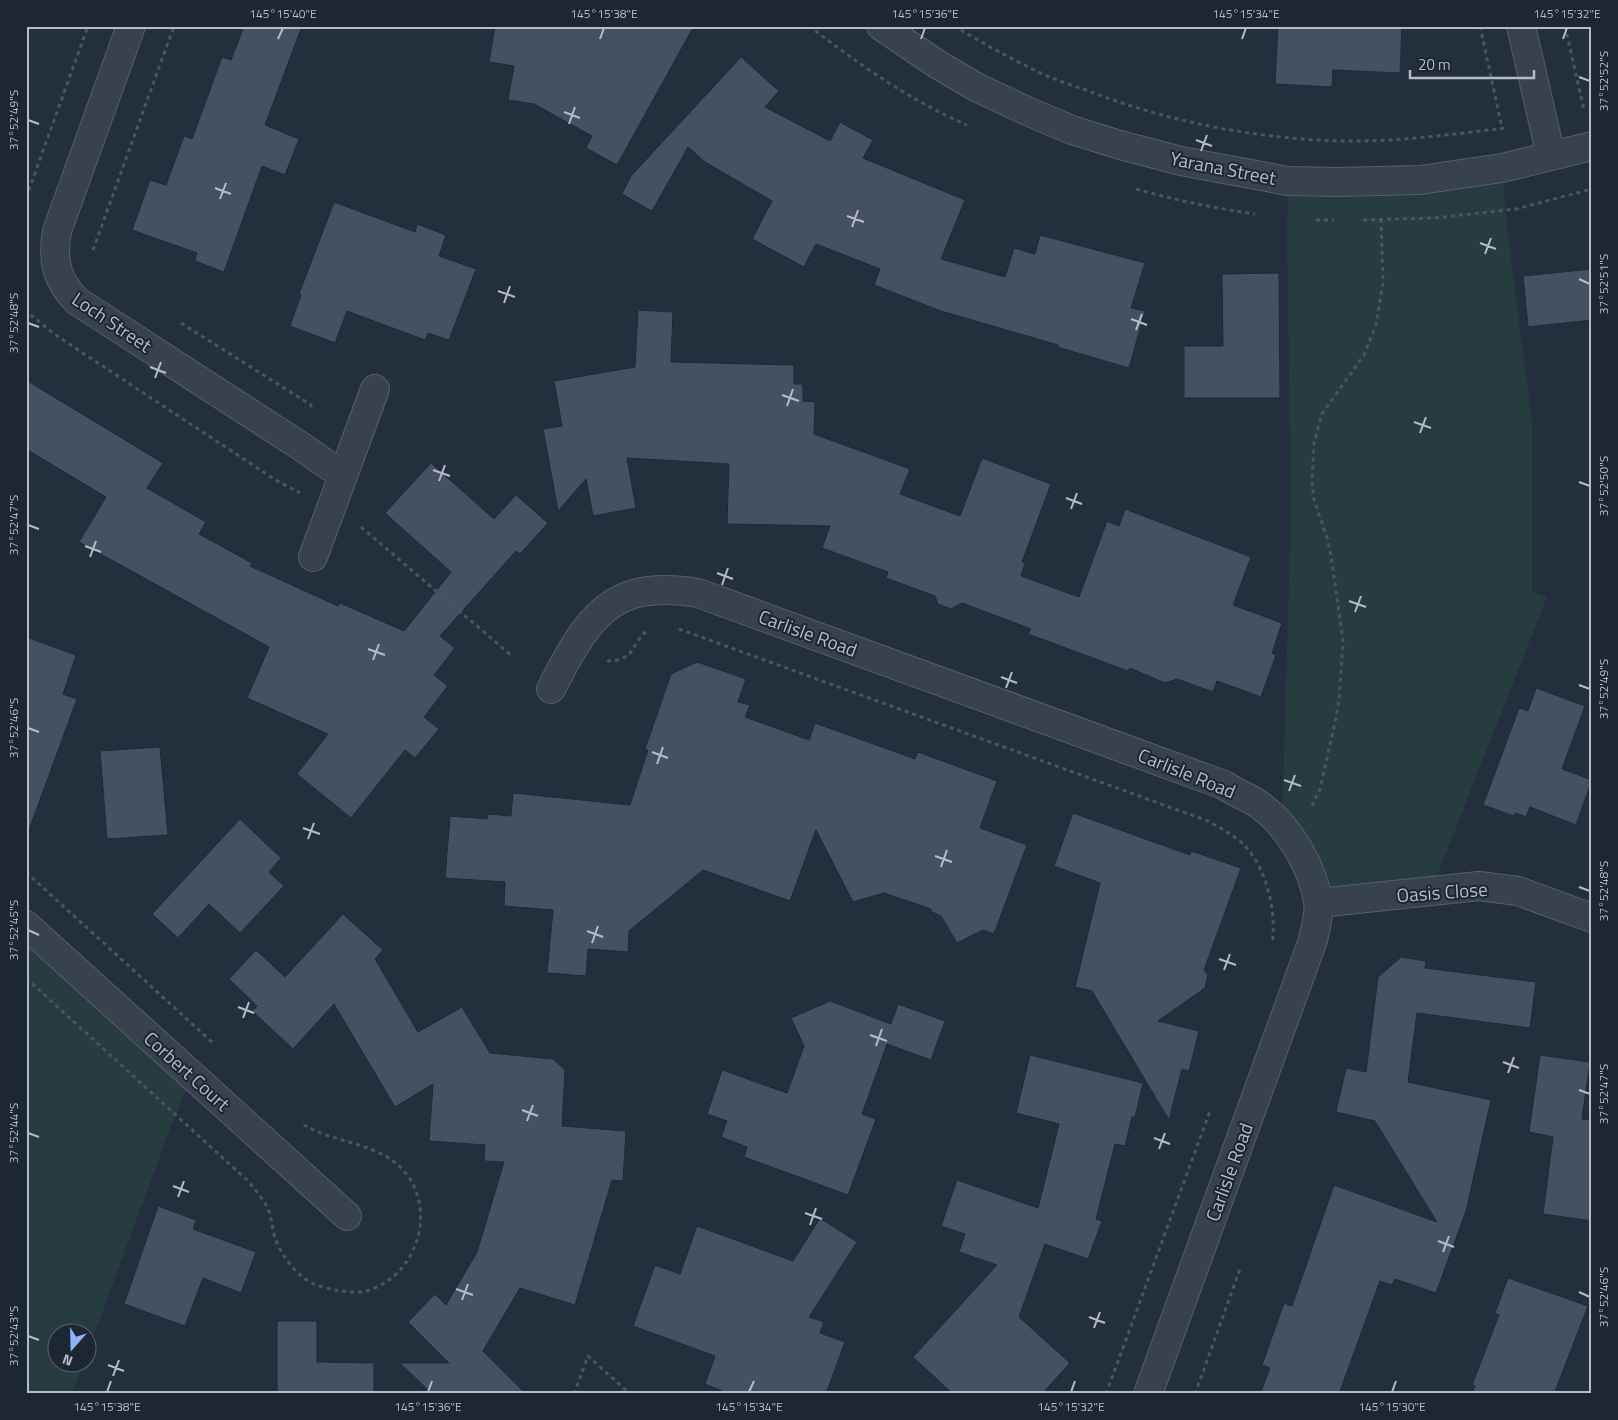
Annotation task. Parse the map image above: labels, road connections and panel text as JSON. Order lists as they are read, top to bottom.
{
  "streets": {
    "street": [
      "Yarana Street",
      "Loch Street",
      "Carlisle Road",
      "Oasis Close",
      "Corbert Court"
    ]
  },
  "crossings": [
    ["Carlisle Road", "Oasis Close"]
  ],
  "scale_bar": "20 m",
  "north": "bottom",
  "coordinates": [
    "145°15'40\"E",
    "145°15'38\"E",
    "145°15'36\"E",
    "145°15'34\"E",
    "145°15'32\"E",
    "37°52'52\"S",
    "37°52'49\"S",
    "37°52'51\"S",
    "37°52'48\"S",
    "37°52'50\"S",
    "37°52'47\"S",
    "37°52'46\"S",
    "37°52'45\"S",
    "37°52'44\"S",
    "37°52'43\"S",
    "145°15'30\"E"
  ]
}
